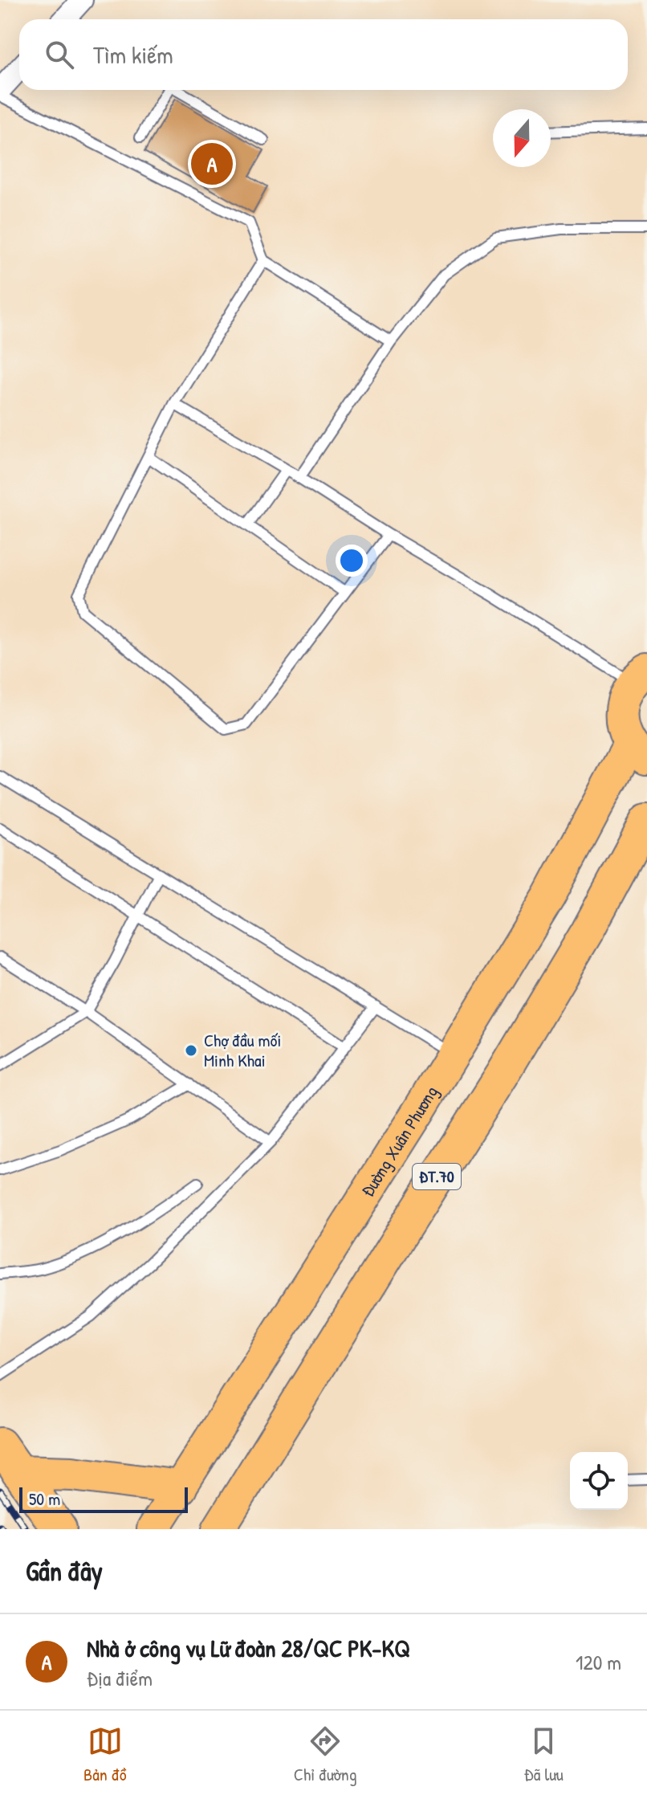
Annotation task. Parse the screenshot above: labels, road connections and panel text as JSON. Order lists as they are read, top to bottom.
{
  "streets": {
    "main road": ["Đường Xuân Phương", "ĐT.70"]
  },
  "places": ["Chợ đầu mối Minh Khai"],
  "scale_bar": "50 m",
  "north": "bottom",
  "page": {
    "search": "Tìm kiếm",
    "pins": "A",
    "scale": "50 m",
    "heading": "Gần đây",
    "list": [
      {
        "mark": "A",
        "name": "Nhà ở công vụ Lữ đoàn 28/QC PK-KQ",
        "note": "Địa điểm",
        "value": "120 m"
      }
    ],
    "nav": ["Bản đồ", "Chỉ đường", "Đã lưu"]
  }
}
